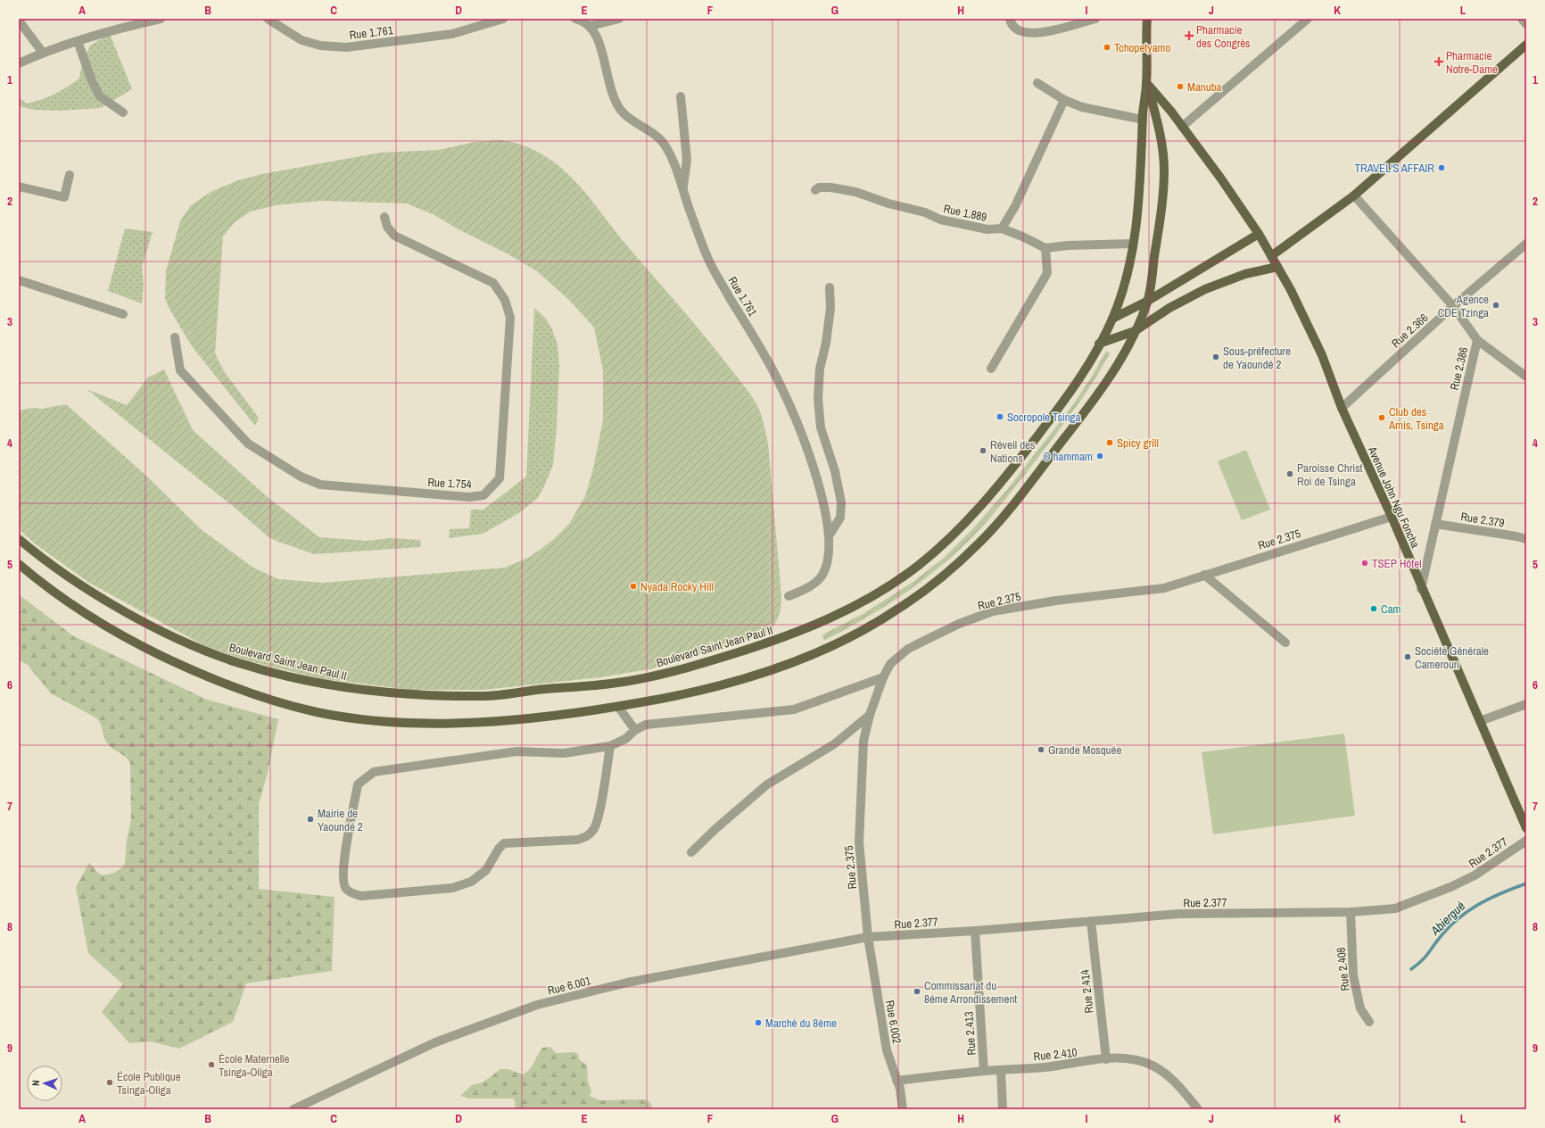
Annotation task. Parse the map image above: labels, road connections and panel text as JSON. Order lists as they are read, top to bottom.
{
  "streets": {
    "main road": ["Avenue John Ngu Foncha", "Boulevard Saint Jean Paul II"],
    "street": [
      "Rue 1.761",
      "Rue 1.889",
      "Rue 2.366",
      "Rue 2.386",
      "Rue 1.754",
      "Rue 2.379",
      "Rue 2.375",
      "Rue 2.377",
      "Rue 2.408",
      "Rue 6.001",
      "Rue 2.414",
      "Rue 6.002",
      "Rue 2.413",
      "Rue 2.410"
    ]
  },
  "crossings": [
    ["Rue 2.366", "Rue 2.386"],
    ["Rue 2.366", "Avenue John Ngu Foncha"],
    ["Rue 2.386", "Avenue John Ngu Foncha"],
    ["Rue 2.386", "Rue 2.379"],
    ["Avenue John Ngu Foncha", "Rue 2.375"],
    ["Avenue John Ngu Foncha", "Boulevard Saint Jean Paul II"],
    ["Rue 2.375", "Rue 2.377"],
    ["Rue 2.375", "Rue 6.001"],
    ["Rue 2.375", "Rue 6.002"],
    ["Rue 2.377", "Rue 2.408"],
    ["Rue 2.377", "Rue 6.001"],
    ["Rue 2.377", "Rue 2.414"],
    ["Rue 2.377", "Rue 6.002"],
    ["Rue 2.377", "Rue 2.413"],
    ["Rue 6.001", "Rue 6.002"],
    ["Rue 2.414", "Rue 2.410"],
    ["Rue 6.002", "Rue 2.410"],
    ["Rue 2.413", "Rue 2.410"]
  ],
  "water": ["Abiergué"],
  "places": {
    "health": ["Pharmacie des Congrès", "Pharmacie Notre-Dame"],
    "other": [
      "Tchopetyamo",
      "Manuba",
      "TRAVEL'S AFFAIR",
      "Agence CDE Tzinga",
      "Sous-préfecture de Yaoundé 2",
      "Socropole Tsinga",
      "Club des Amis, Tsinga",
      "Spicy grill",
      "Réveil des Nations",
      "O hammam",
      "Paroisse Christ Roi de Tsinga",
      "TSEP Hôtel",
      "Nyada Rocky Hill",
      "Cam",
      "Société Générale Cameroun",
      "Grande Mosquée",
      "Mairie de Yaoundé 2",
      "Commissariat du 8éme Arrondissement",
      "Marché du 8ème",
      "École Maternelle Tsinga-Oliga",
      "École Publique Tsinga-Oliga"
    ]
  },
  "north": "left",
  "grid": {
    "columns": [
      "A",
      "B",
      "C",
      "D",
      "E",
      "F",
      "G",
      "H",
      "I",
      "J",
      "K",
      "L"
    ],
    "rows": [
      "1",
      "2",
      "3",
      "4",
      "5",
      "6",
      "7",
      "8",
      "9"
    ]
  }
}
